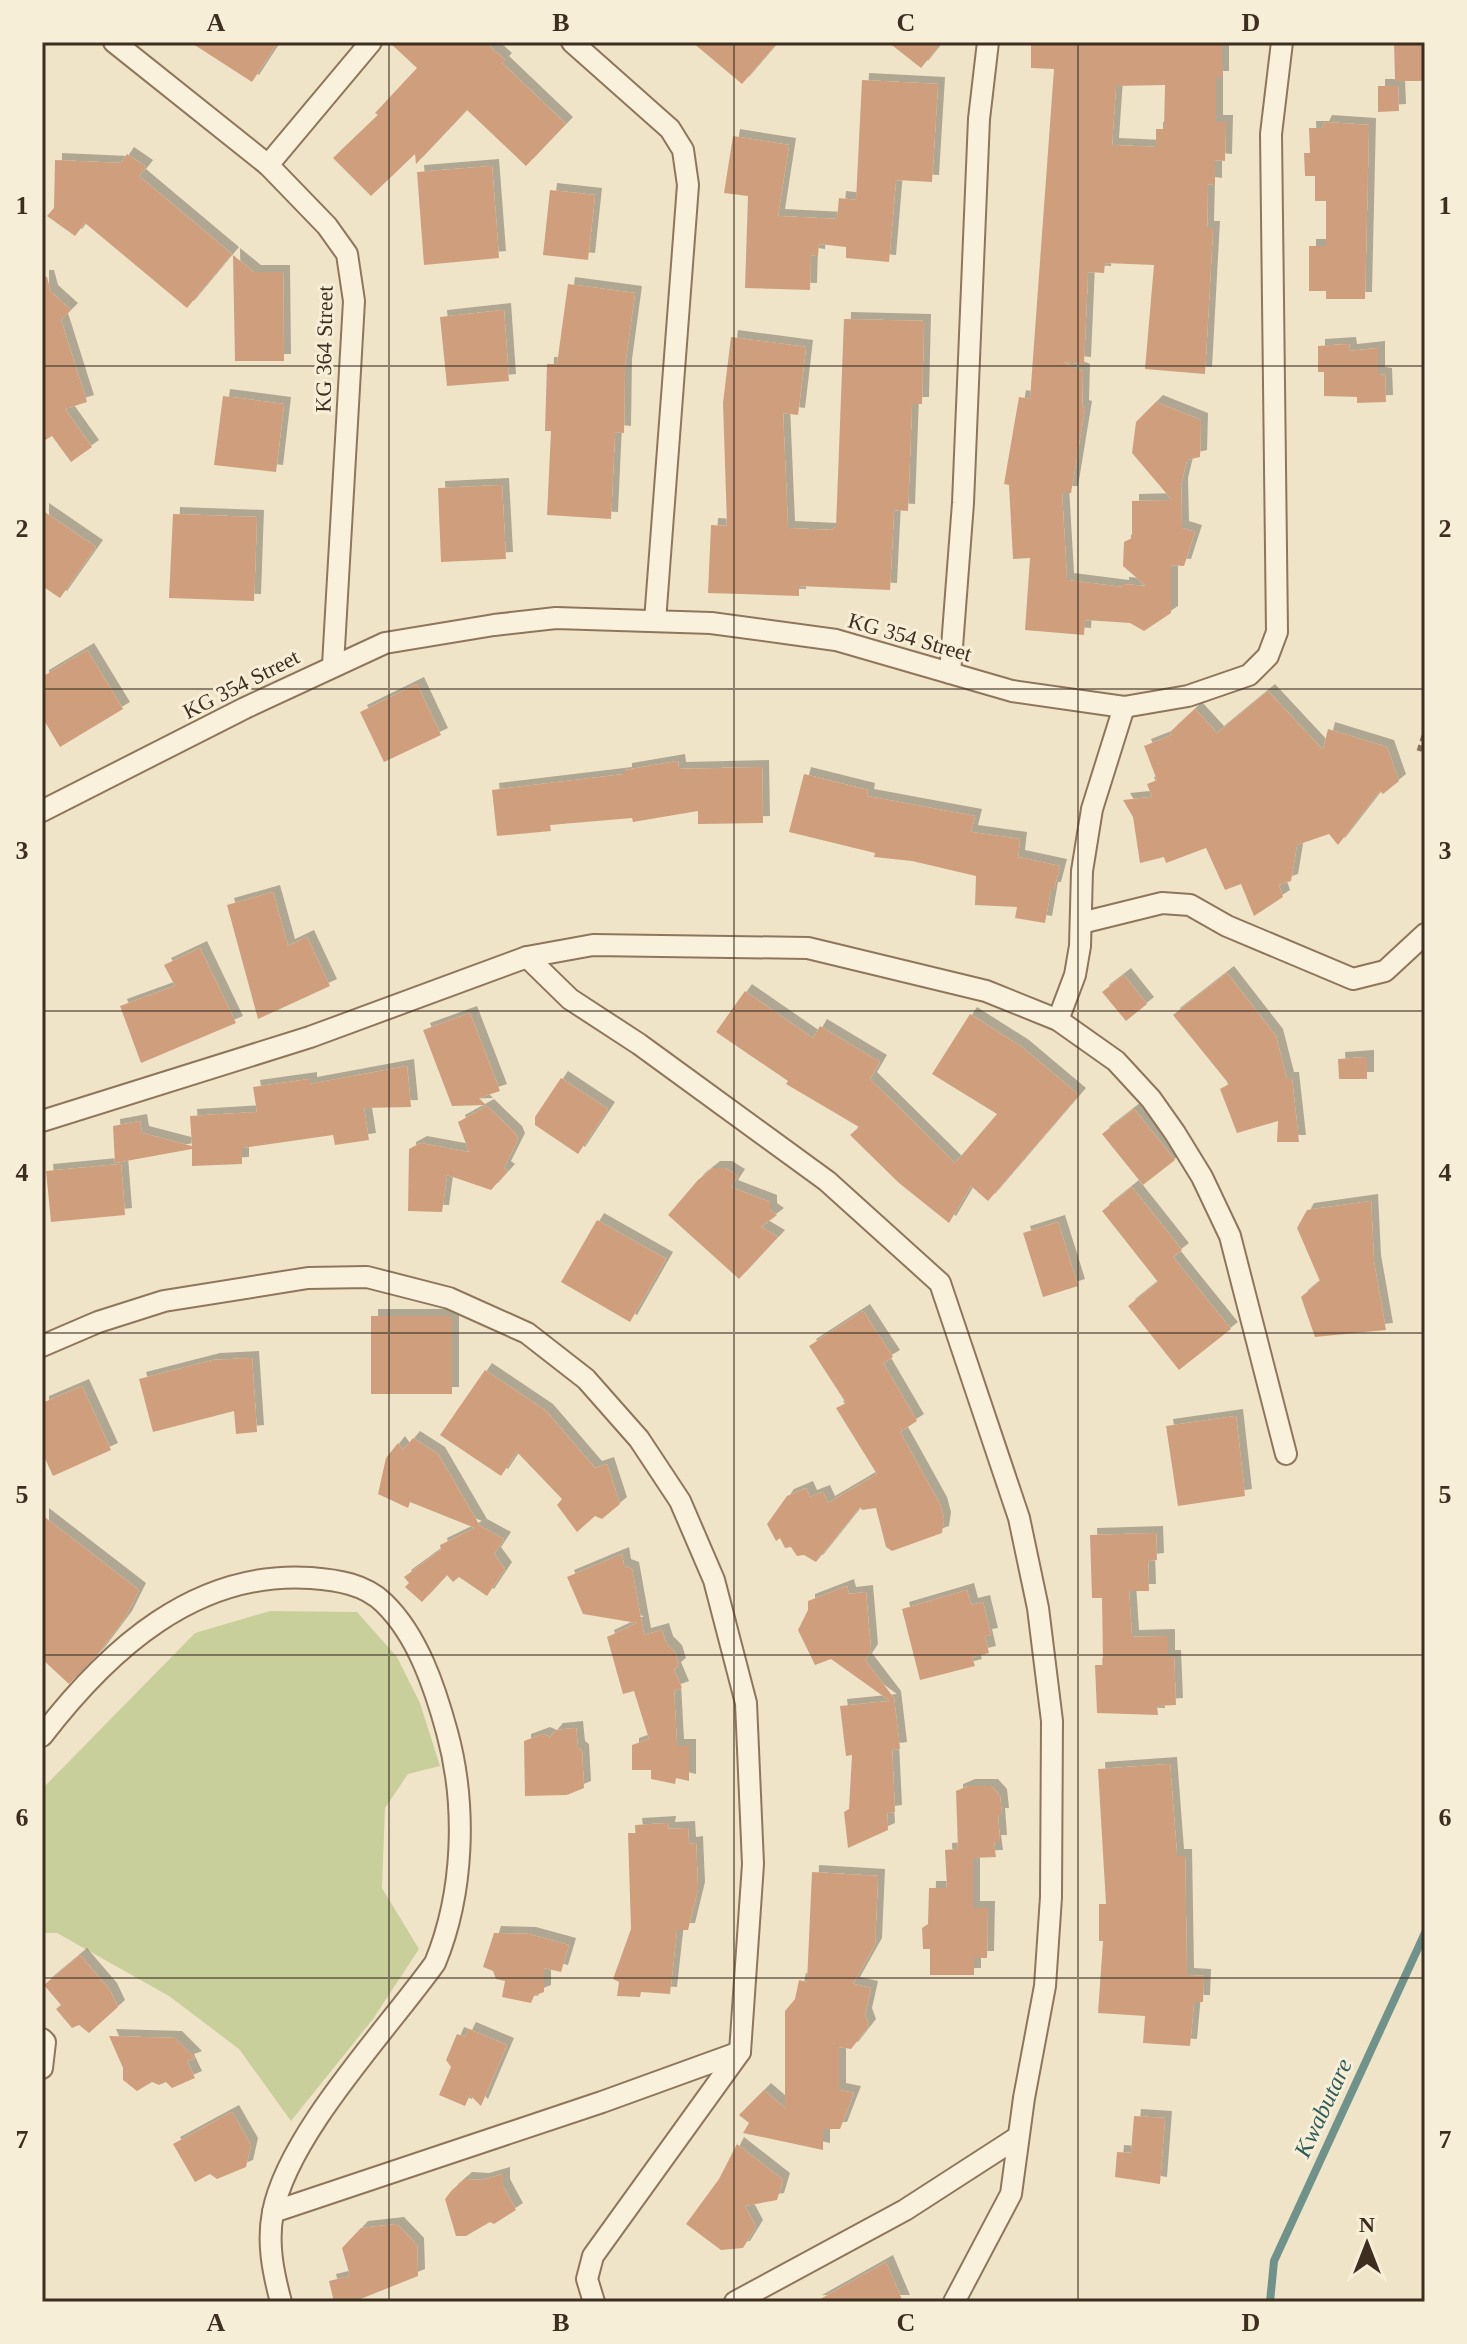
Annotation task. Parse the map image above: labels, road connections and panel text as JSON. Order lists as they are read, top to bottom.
{
  "streets": {
    "street": ["KG 364 Street", "KG 354 Street"]
  },
  "crossings": [
    ["KG 364 Street", "KG 354 Street"]
  ],
  "water": ["Kwabutare"],
  "north": "top",
  "grid": {
    "columns": [
      "A",
      "B",
      "C",
      "D"
    ],
    "rows": [
      "1",
      "2",
      "3",
      "4",
      "5",
      "6",
      "7"
    ]
  }
}
